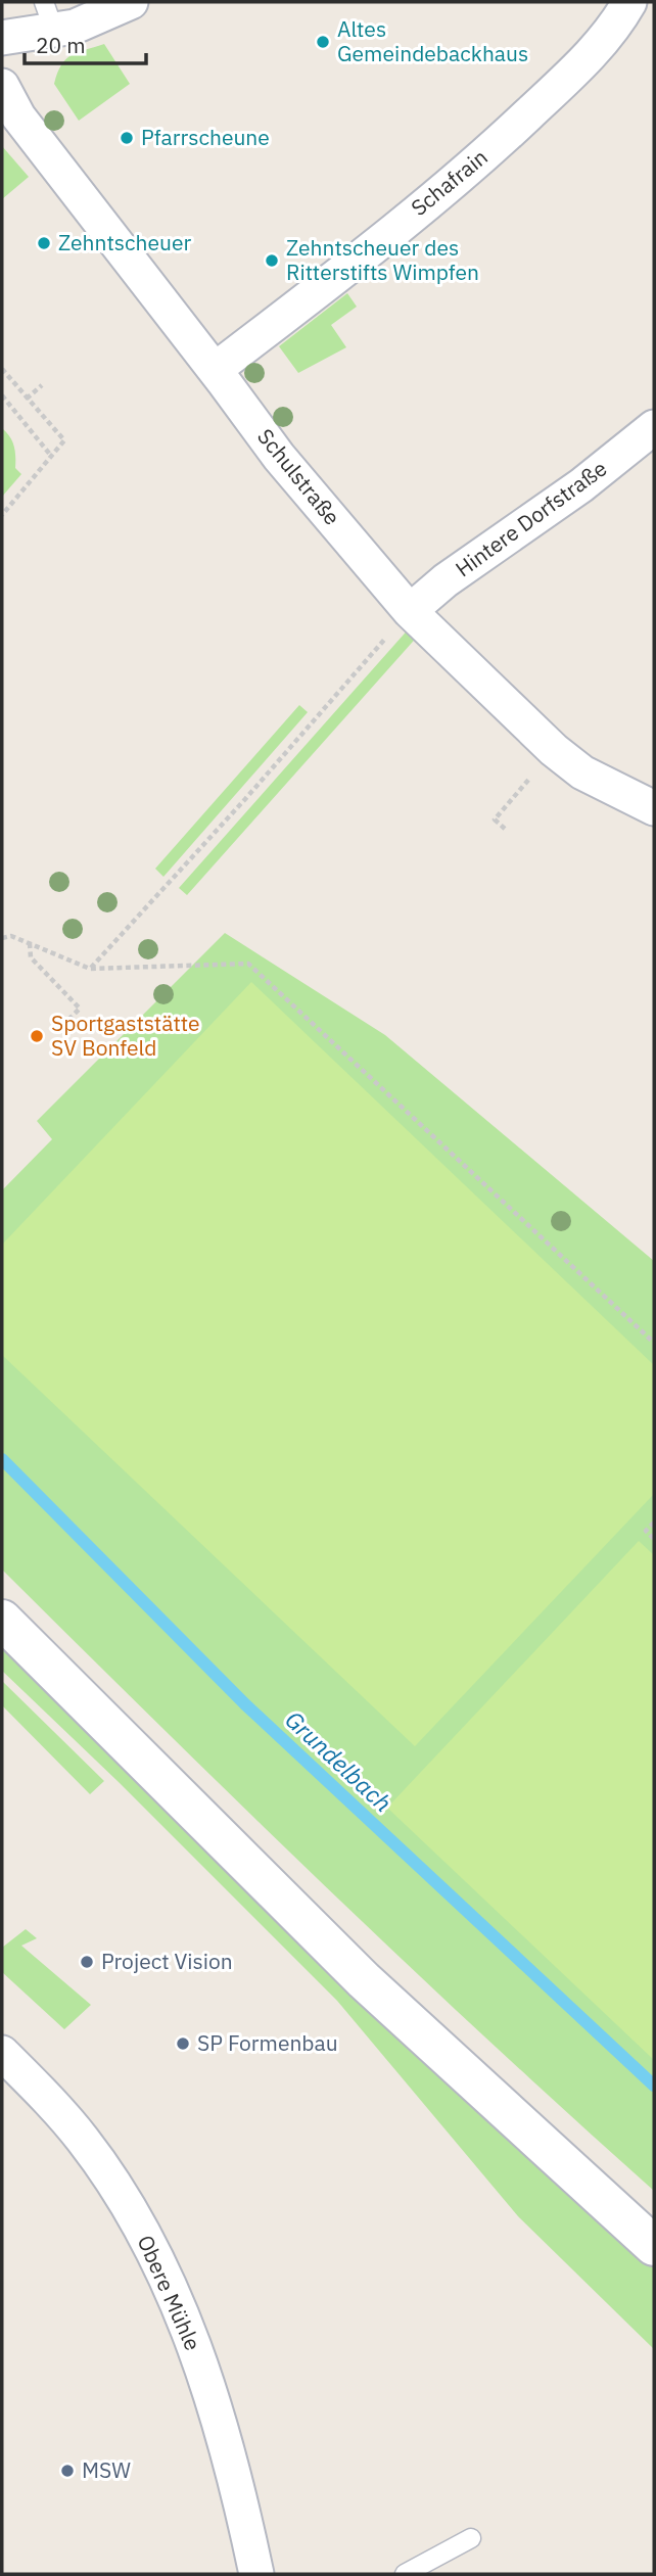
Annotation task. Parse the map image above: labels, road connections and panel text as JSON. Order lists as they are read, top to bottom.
{
  "streets": {
    "street": [
      "Schafrain",
      "Schulstraße",
      "Hintere Dorfstraße",
      "Obere Mühle"
    ]
  },
  "crossings": [
    ["Schafrain", "Schulstraße"],
    ["Schulstraße", "Hintere Dorfstraße"]
  ],
  "water": ["Grundelbach"],
  "places": [
    "Altes Gemeindebackhaus",
    "Pfarrscheune",
    "Zehntscheuer",
    "Zehntscheuer des Ritterstifts Wimpfen",
    "Sportgaststätte SV Bonfeld",
    "Project Vision",
    "SP Formenbau",
    "MSW"
  ],
  "scale_bar": "20 m"
}
